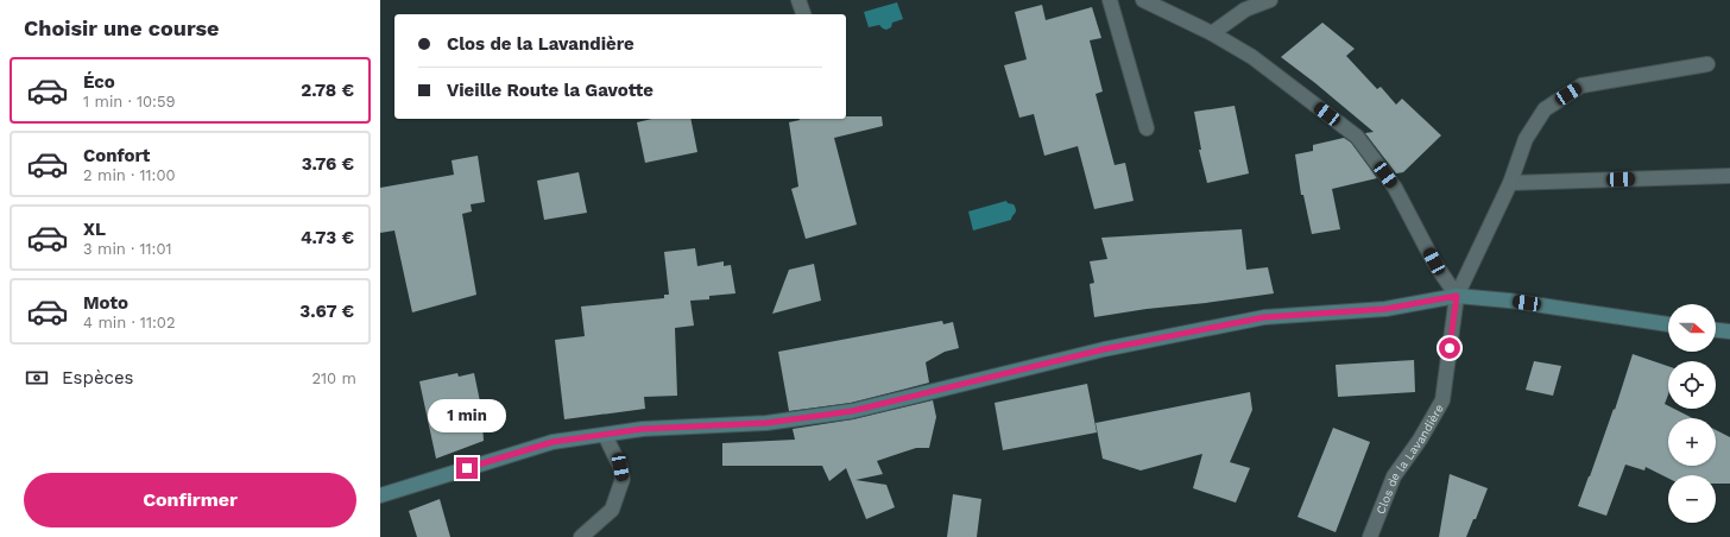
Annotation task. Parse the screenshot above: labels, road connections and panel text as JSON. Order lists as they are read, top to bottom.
{
  "streets": {
    "street": ["Clos de la Lavandière"]
  },
  "north": "right",
  "page": {
    "heading": "Choisir une course",
    "banner": ["Clos de la Lavandière", "Vieille Route la Gavotte"],
    "list": [
      {
        "name": "Éco",
        "note": "1 min · 10:59",
        "value": "2.78 €"
      },
      {
        "name": "Confort",
        "note": "2 min · 11:00",
        "value": "3.76 €"
      },
      {
        "name": "XL",
        "note": "3 min · 11:01",
        "value": "4.73 €"
      },
      {
        "name": "Moto",
        "note": "4 min · 11:02",
        "value": "3.67 €"
      }
    ],
    "map_buttons": ["+", "−"],
    "pay": ["Espèces", "210 m"],
    "bubble": "1 min",
    "buttons": "Confirmer"
  }
}
